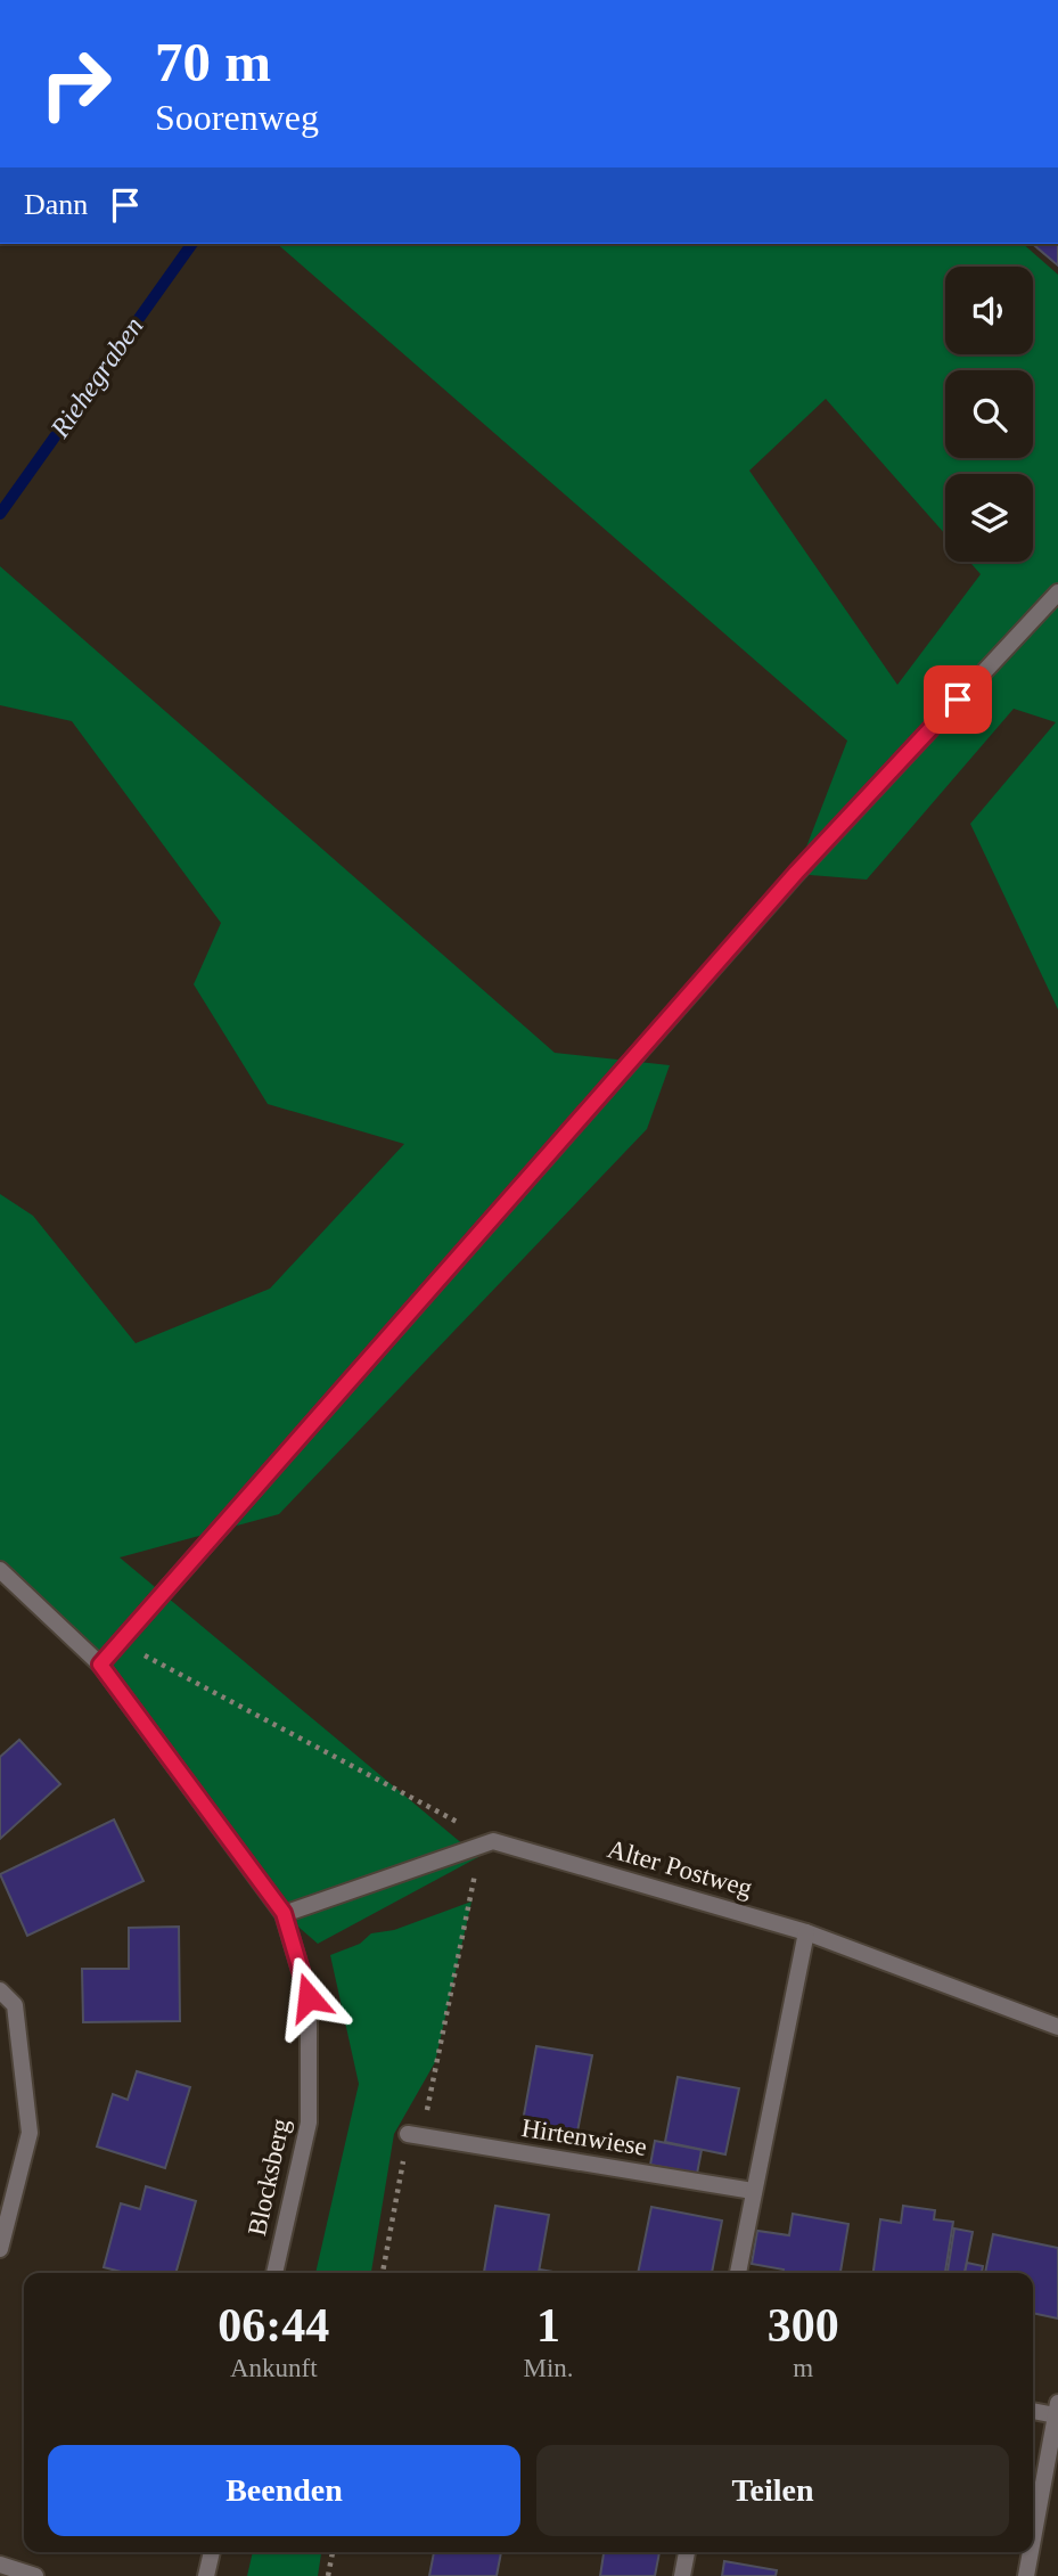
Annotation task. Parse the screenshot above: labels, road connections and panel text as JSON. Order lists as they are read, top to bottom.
{
  "streets": {
    "street": ["Alter Postweg", "Hirtenwiese", "Blocksberg"]
  },
  "water": ["Riehegraben"],
  "page": {
    "turn": ["70 m", "Soorenweg"],
    "then": "Dann",
    "eta": [
      "06:44",
      "Ankunft",
      "1",
      "Min.",
      "300",
      "m"
    ],
    "buttons": ["Beenden", "Teilen"]
  }
}
